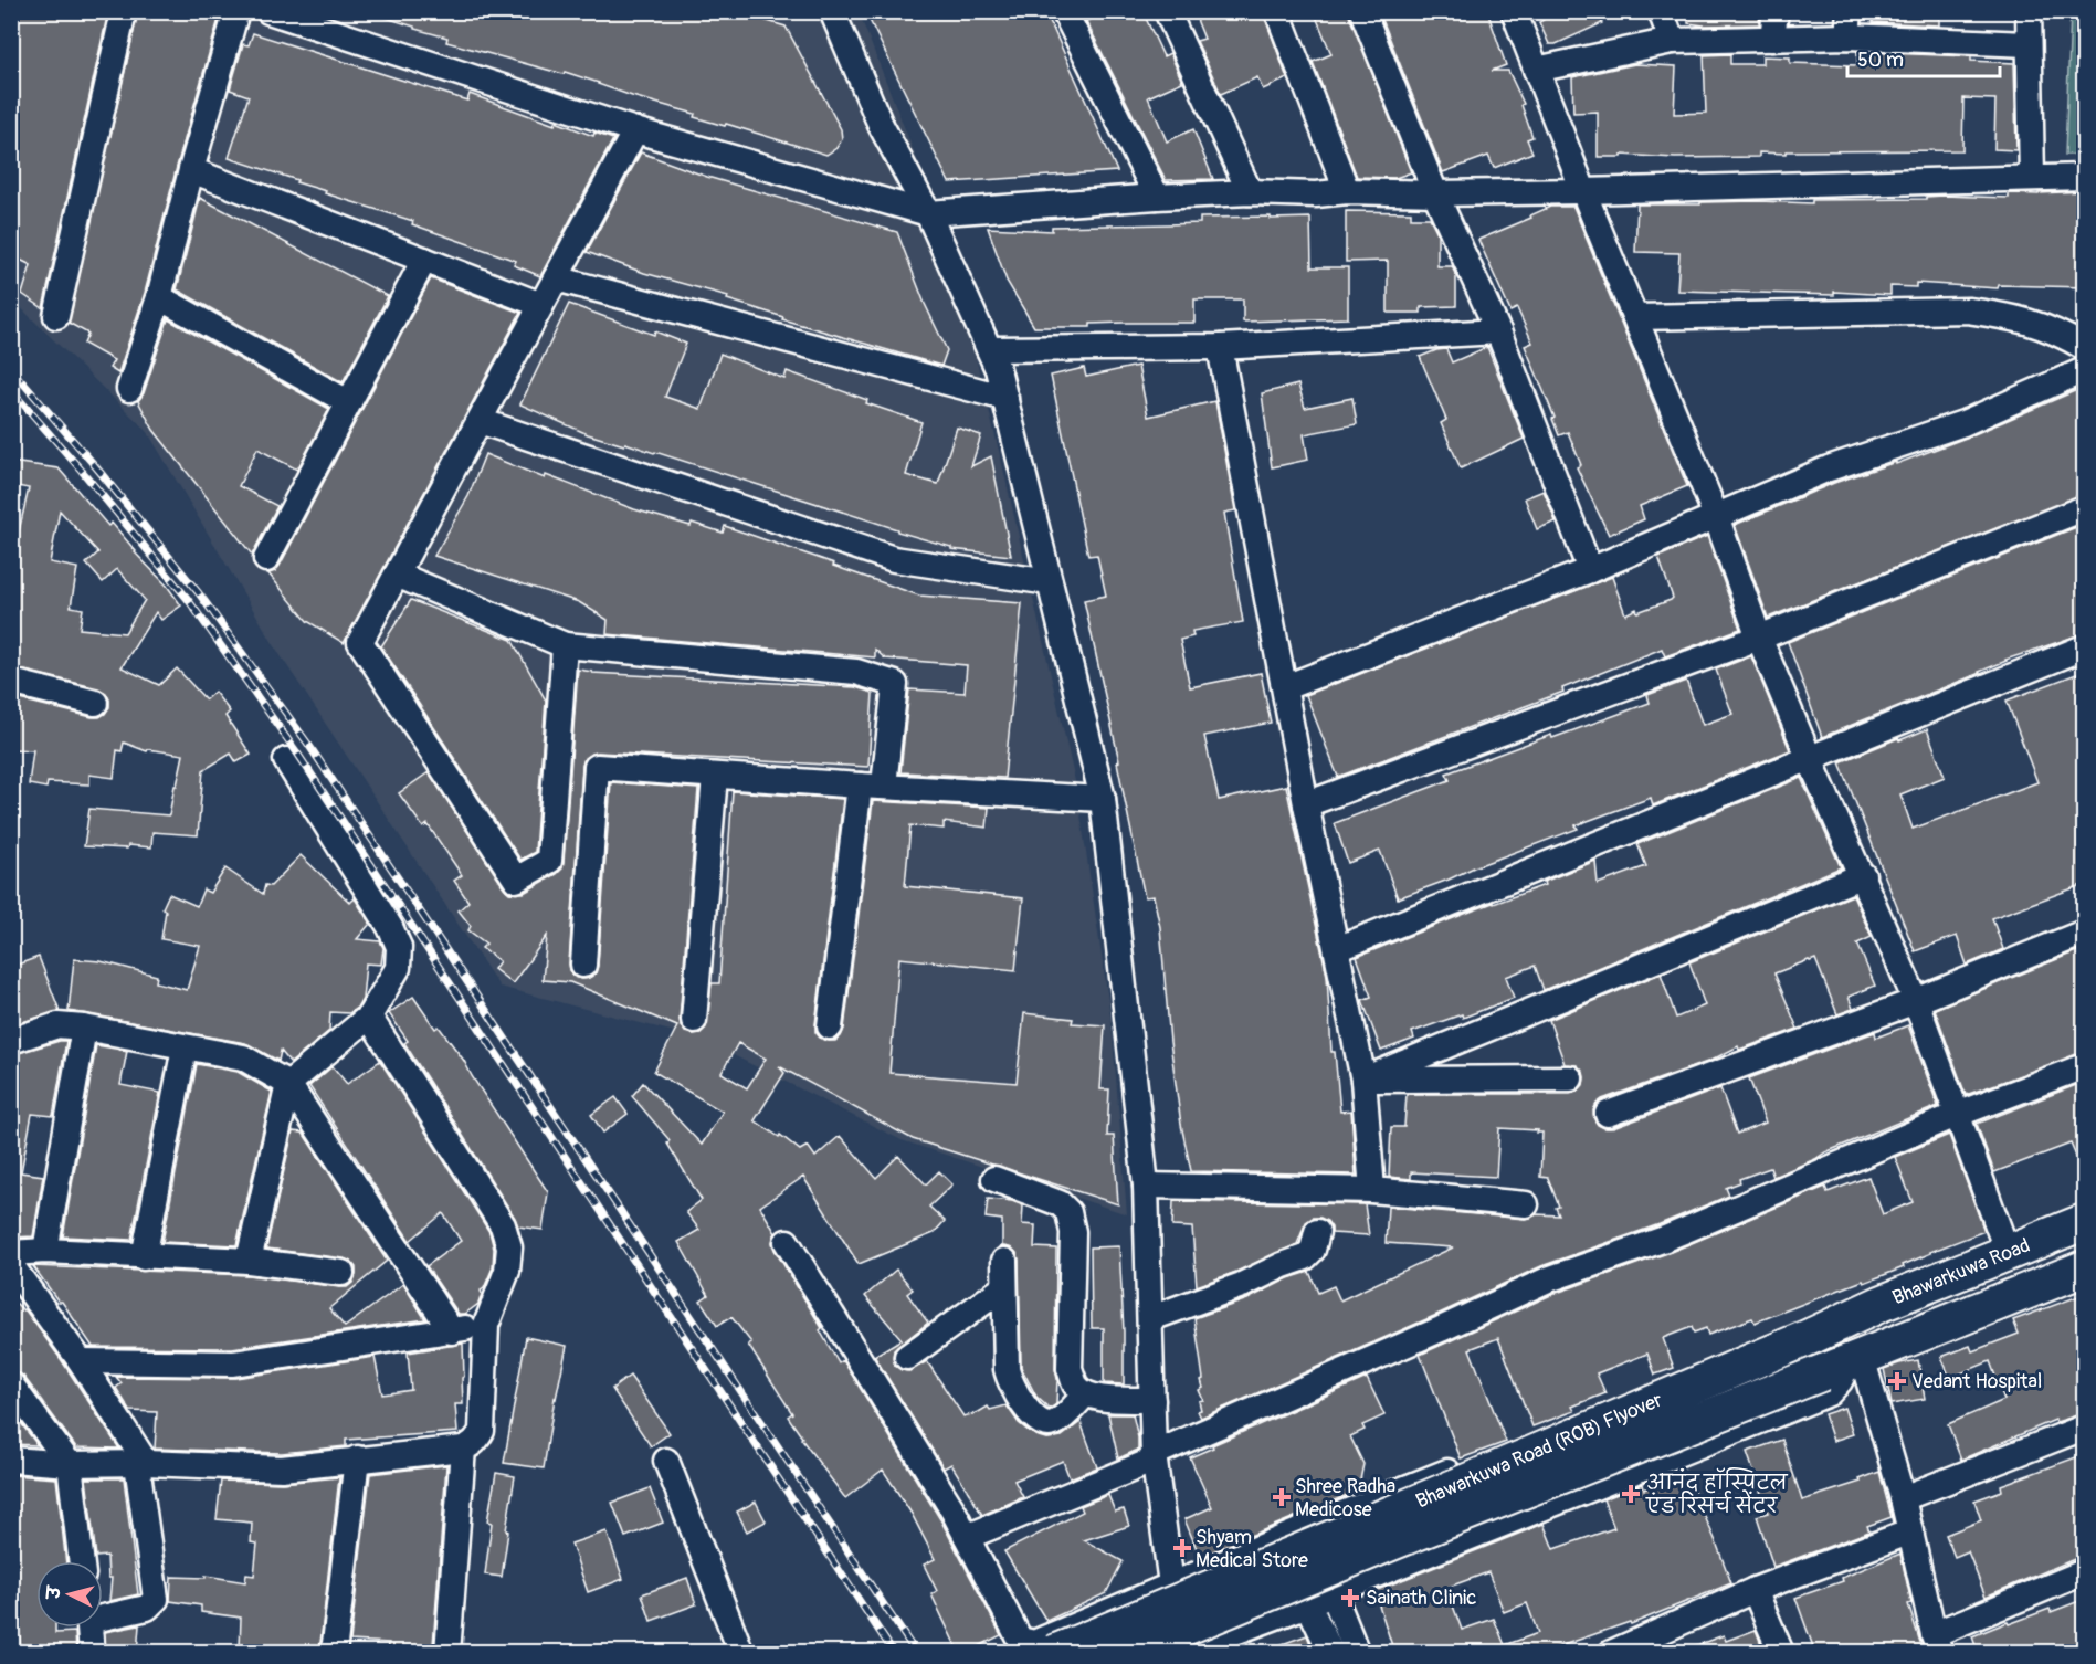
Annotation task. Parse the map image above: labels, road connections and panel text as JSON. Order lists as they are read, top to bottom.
{
  "streets": {
    "main road": ["Bhawarkuwa Road", "Bhawarkuwa Road (ROB) Flyover"]
  },
  "crossings": [
    ["Bhawarkuwa Road", "Bhawarkuwa Road (ROB) Flyover"]
  ],
  "places": {
    "health": [
      "Vedant Hospital",
      "आनंद हॉस्पिटल एंड रिसर्च सेंटर",
      "Shree Radha Medicose",
      "Shyam Medical Store",
      "Sainath Clinic"
    ]
  },
  "scale_bar": "50 m",
  "north": "left"
}
